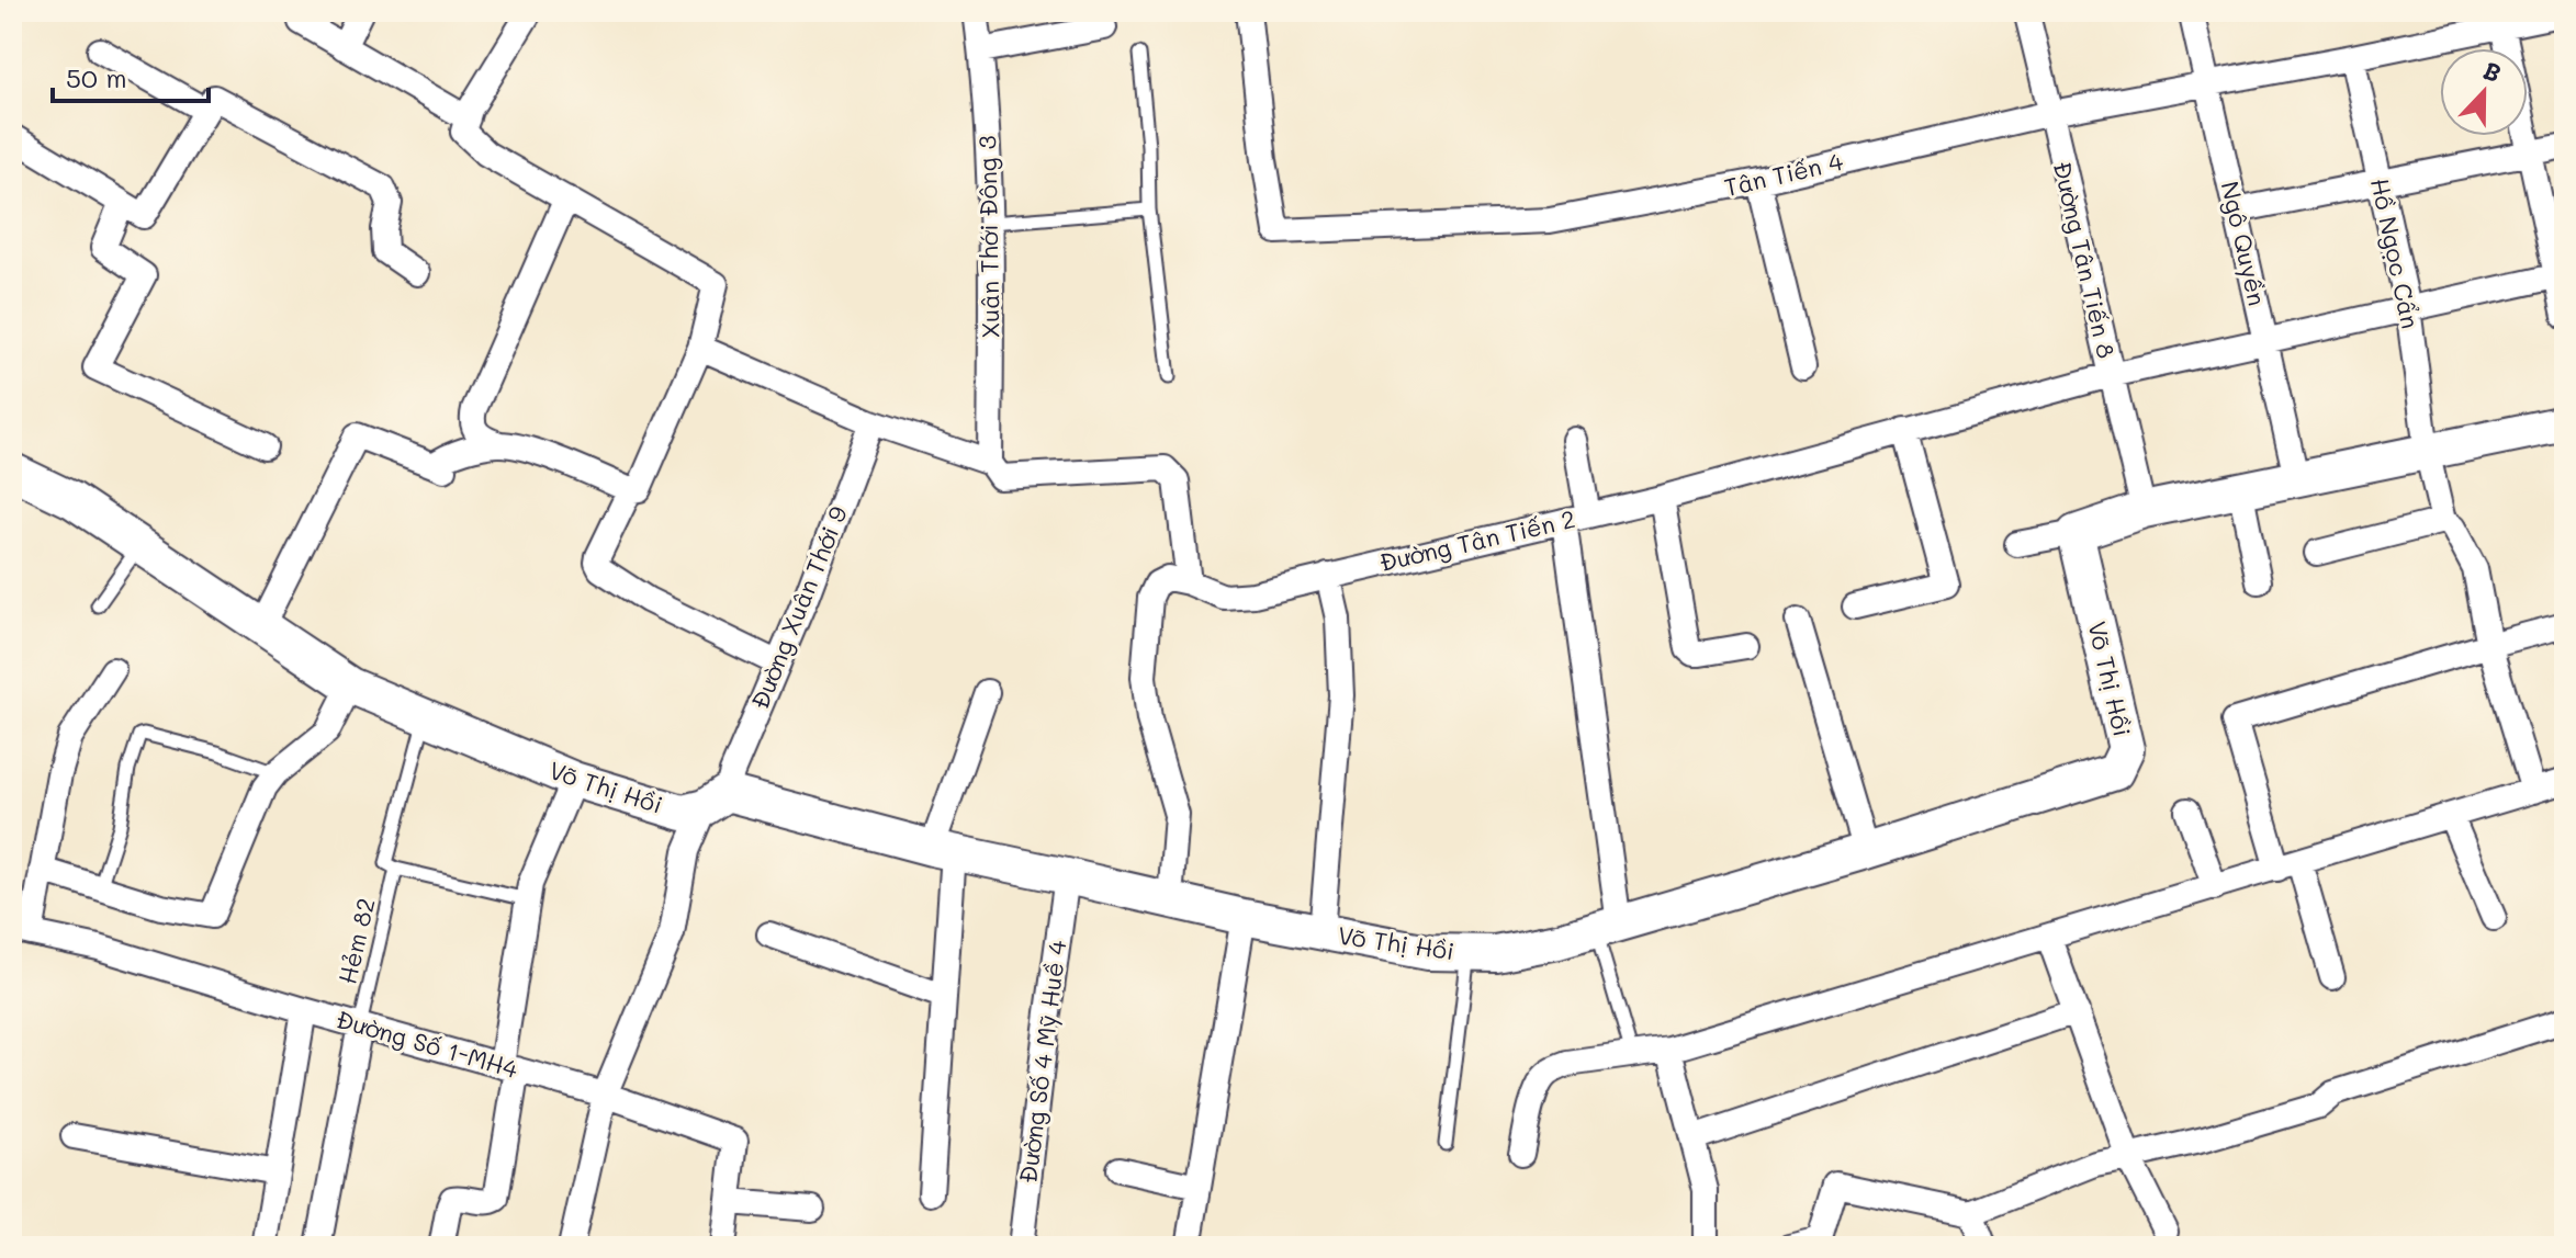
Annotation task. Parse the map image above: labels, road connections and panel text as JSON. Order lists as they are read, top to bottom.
{
  "streets": {
    "street": [
      "Tân Tiến 4",
      "Xuân Thới Đông 3",
      "Ngô Quyền",
      "Hồ Ngọc Cẩn",
      "Đường Tân Tiến 8",
      "Đường Tân Tiến 2",
      "Đường Xuân Thới 9",
      "Võ Thị Hồi",
      "Đường Số 1-MH4",
      "Đường Số 4 Mỹ Huề 4"
    ],
    "lane": ["Hẻm 82"]
  },
  "crossings": [
    ["Tân Tiến 4", "Ngô Quyền"],
    ["Tân Tiến 4", "Hồ Ngọc Cẩn"],
    ["Tân Tiến 4", "Đường Tân Tiến 8"],
    ["Ngô Quyền", "Đường Tân Tiến 2"],
    ["Hồ Ngọc Cẩn", "Đường Tân Tiến 2"],
    ["Đường Tân Tiến 8", "Đường Tân Tiến 2"],
    ["Đường Xuân Thới 9", "Võ Thị Hồi"],
    ["Đường Xuân Thới 9", "Đường Số 1-MH4"],
    ["Võ Thị Hồi", "Hẻm 82"],
    ["Võ Thị Hồi", "Đường Số 4 Mỹ Huề 4"],
    ["Hẻm 82", "Đường Số 1-MH4"]
  ],
  "scale_bar": "50 m",
  "north": "top"
}
